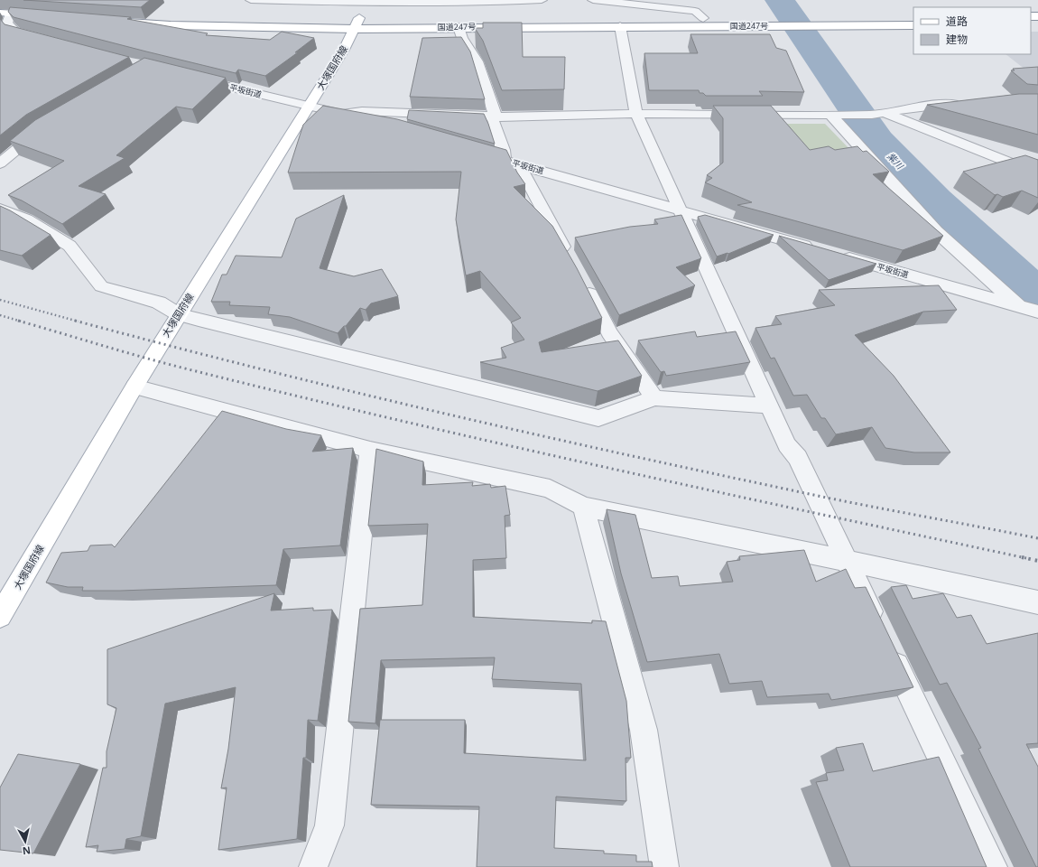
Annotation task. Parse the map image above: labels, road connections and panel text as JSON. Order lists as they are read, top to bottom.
{
  "streets": {
    "main road": ["国道247号", "大塚国府線"],
    "street": ["平坂街道"]
  },
  "crossings": [
    ["国道247号", "大塚国府線"],
    ["大塚国府線", "平坂街道"]
  ],
  "water": ["紫川"],
  "legend": ["道路", "建物"],
  "north": "bottom"
}
